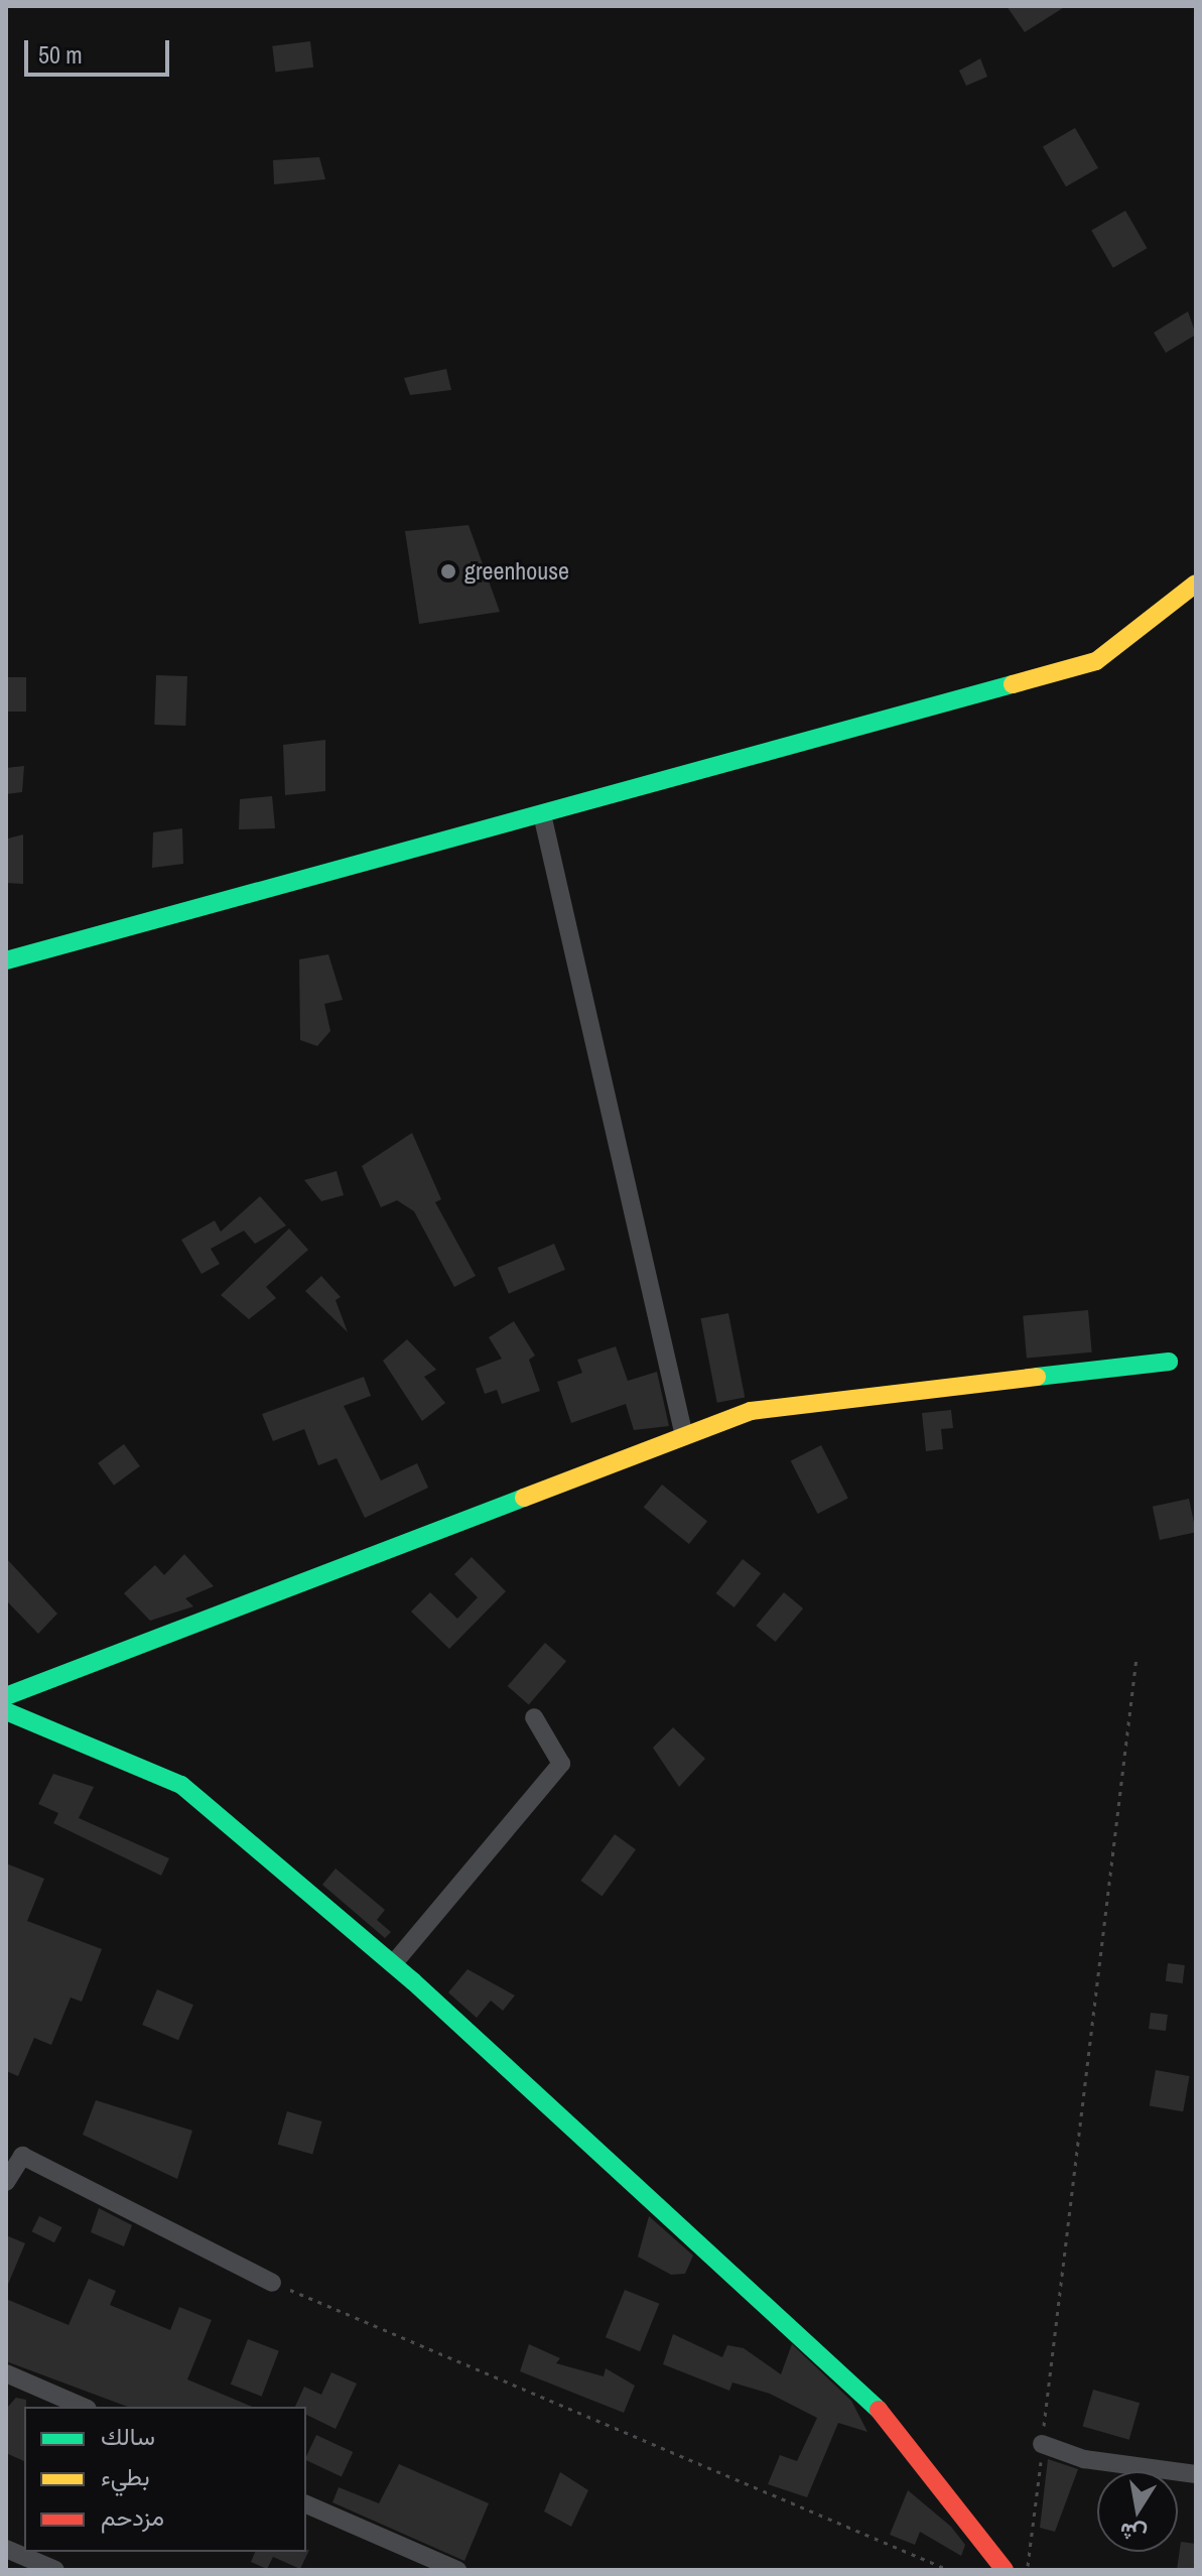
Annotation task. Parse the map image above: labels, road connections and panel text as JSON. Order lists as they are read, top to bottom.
{
  "places": ["greenhouse"],
  "legend": ["سالك", "بطيء", "مزدحم"],
  "scale_bar": "50 m",
  "north": "bottom"
}
